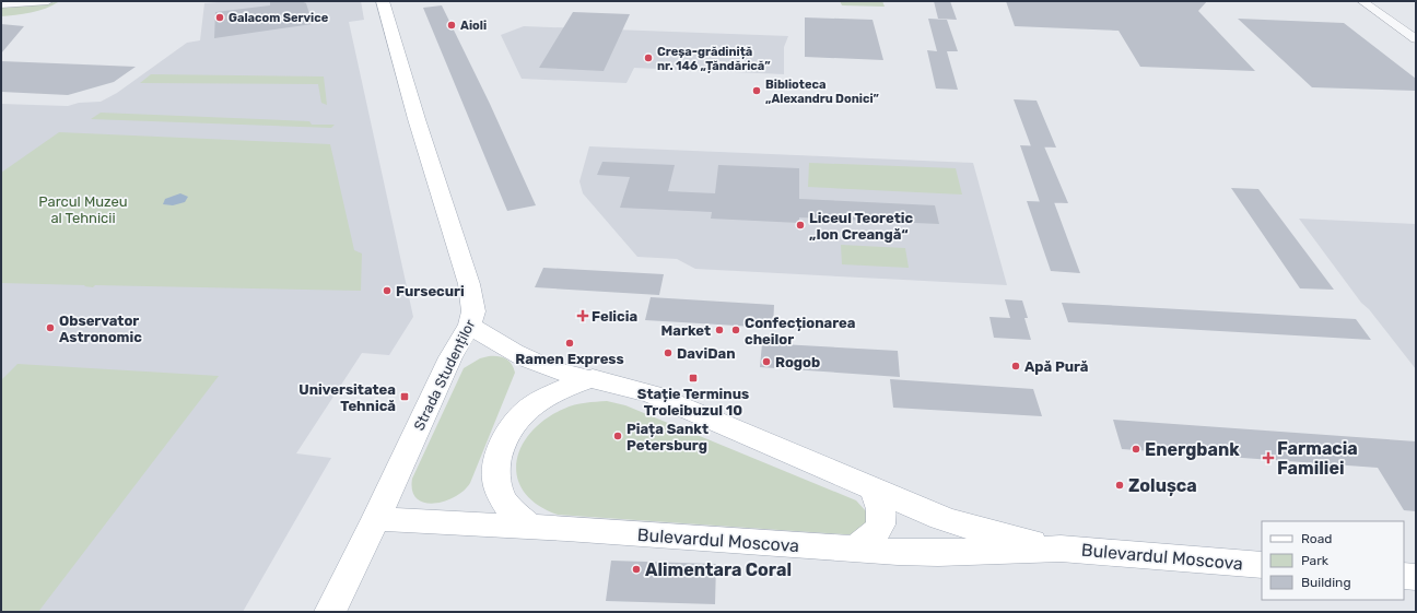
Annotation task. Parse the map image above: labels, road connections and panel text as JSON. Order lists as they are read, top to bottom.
{
  "streets": {
    "main road": ["Strada Studenților", "Bulevardul Moscova"]
  },
  "crossings": [
    ["Strada Studenților", "Bulevardul Moscova"]
  ],
  "parks": ["Parcul Muzeu al Tehnicii"],
  "places": {
    "other": [
      "Galacom Service",
      "Aioli",
      "Creșa-grădiniță nr. 146 „Țăndărică”",
      "Biblioteca „Alexandru Donici”",
      "Liceul Teoretic „Ion Creangă“",
      "Fursecuri",
      "Observator Astronomic",
      "Market",
      "Confecționarea cheilor",
      "Ramen Express",
      "DaviDan",
      "Rogob",
      "Apă Pură",
      "Piața Sankt Petersburg",
      "Energbank",
      "Zolușca",
      "Alimentara Coral"
    ],
    "health": ["Felicia", "Farmacia Familiei"],
    "transit": ["Stație Terminus Troleibuzul 10", "Universitatea Tehnică"]
  },
  "legend": ["Road", "Park", "Building"]
}
